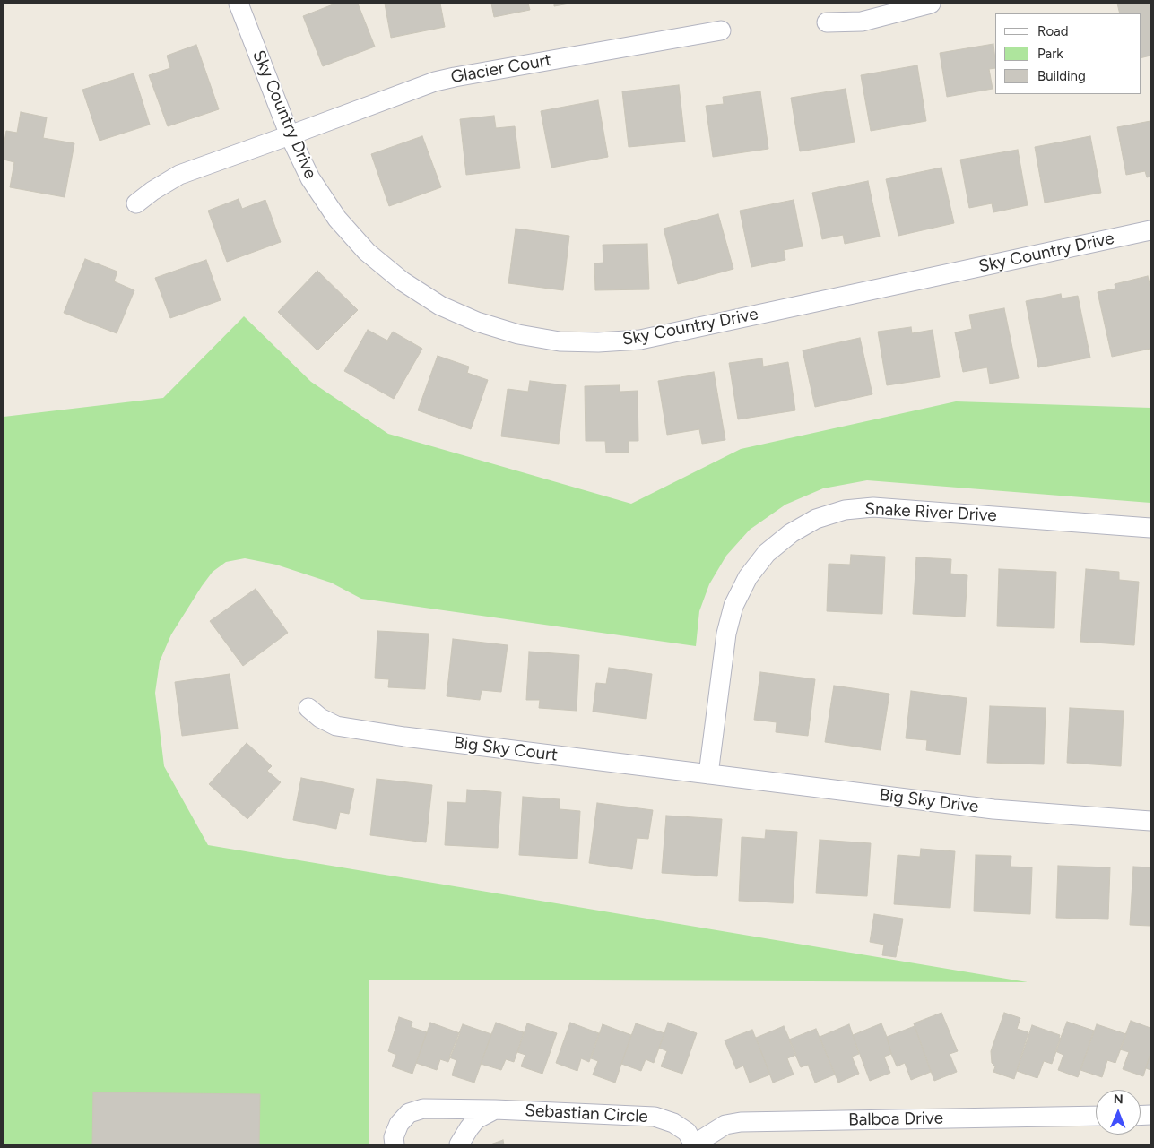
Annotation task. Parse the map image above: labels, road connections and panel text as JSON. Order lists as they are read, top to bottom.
{
  "streets": {
    "street": [
      "Glacier Court",
      "Sky Country Drive",
      "Snake River Drive",
      "Big Sky Court",
      "Big Sky Drive",
      "Sebastian Circle",
      "Balboa Drive"
    ]
  },
  "crossings": [
    ["Glacier Court", "Sky Country Drive"],
    ["Snake River Drive", "Big Sky Court"],
    ["Snake River Drive", "Big Sky Drive"],
    ["Big Sky Court", "Big Sky Drive"],
    ["Sebastian Circle", "Balboa Drive"]
  ],
  "legend": ["Road", "Park", "Building"],
  "north": "top"
}
